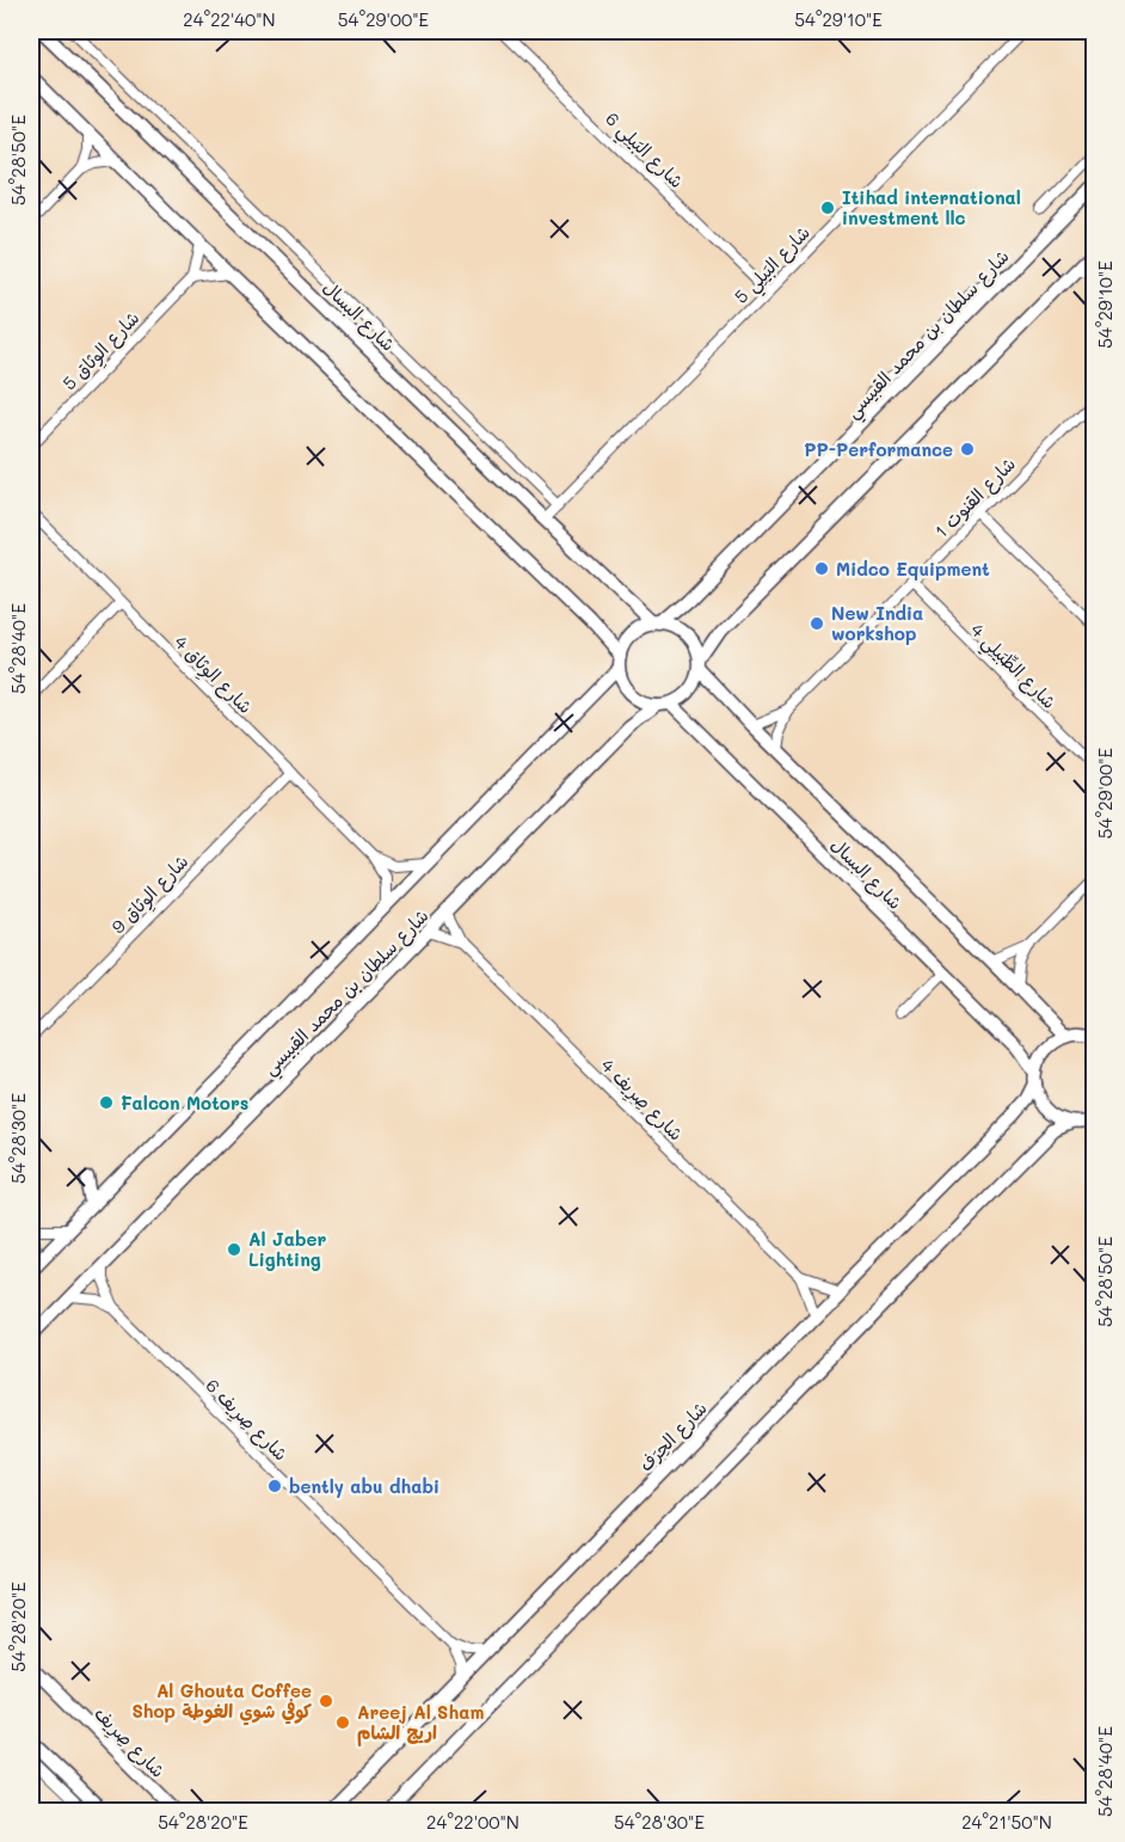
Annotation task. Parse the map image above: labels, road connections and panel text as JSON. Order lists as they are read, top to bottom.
{
  "streets": {
    "street": [
      "شارع البَيلِي 6",
      "شارع البَيلِي 5",
      "شارع البسال",
      "شارع سلطان بن محمد القبيسي",
      "شارع الوِثاق 5",
      "شارع القنوت 1",
      "شارع الطِّبَيلِي 4",
      "شارع الوِثاق 4",
      "شارع الوِثاق 9",
      "شارع صِرِيف 4",
      "شارع صِرِيف 6",
      "شارع الحِرَف",
      "شارع صِرِيف"
    ]
  },
  "crossings": [
    ["شارع البَيلِي 6", "شارع البَيلِي 5"],
    ["شارع البَيلِي 5", "شارع البسال"],
    ["شارع البسال", "شارع سلطان بن محمد القبيسي"],
    ["شارع البسال", "شارع القنوت 1"],
    ["شارع البسال", "شارع الحِرَف"],
    ["شارع سلطان بن محمد القبيسي", "شارع الوِثاق 4"],
    ["شارع سلطان بن محمد القبيسي", "شارع صِرِيف 4"],
    ["شارع سلطان بن محمد القبيسي", "شارع صِرِيف 6"],
    ["شارع القنوت 1", "شارع الطِّبَيلِي 4"],
    ["شارع الوِثاق 4", "شارع الوِثاق 9"],
    ["شارع صِرِيف 4", "شارع الحِرَف"],
    ["شارع صِرِيف 6", "شارع الحِرَف"]
  ],
  "places": [
    "Itihad international investment llc",
    "PP-Performance",
    "Midco Equipment",
    "New India workshop",
    "Falcon Motors",
    "Al Jaber Lighting",
    "bently abu dhabi",
    "Al Ghouta Coffee Shop كوفي شوي الغوطة",
    "Areej Al Sham اريج الشام"
  ],
  "coordinates": [
    "24°22'40\"N",
    "54°29'00\"E",
    "54°29'10\"E",
    "54°28'50\"E",
    "54°28'40\"E",
    "54°28'30\"E",
    "54°28'20\"E",
    "24°22'00\"N",
    "24°21'50\"N"
  ]
}
